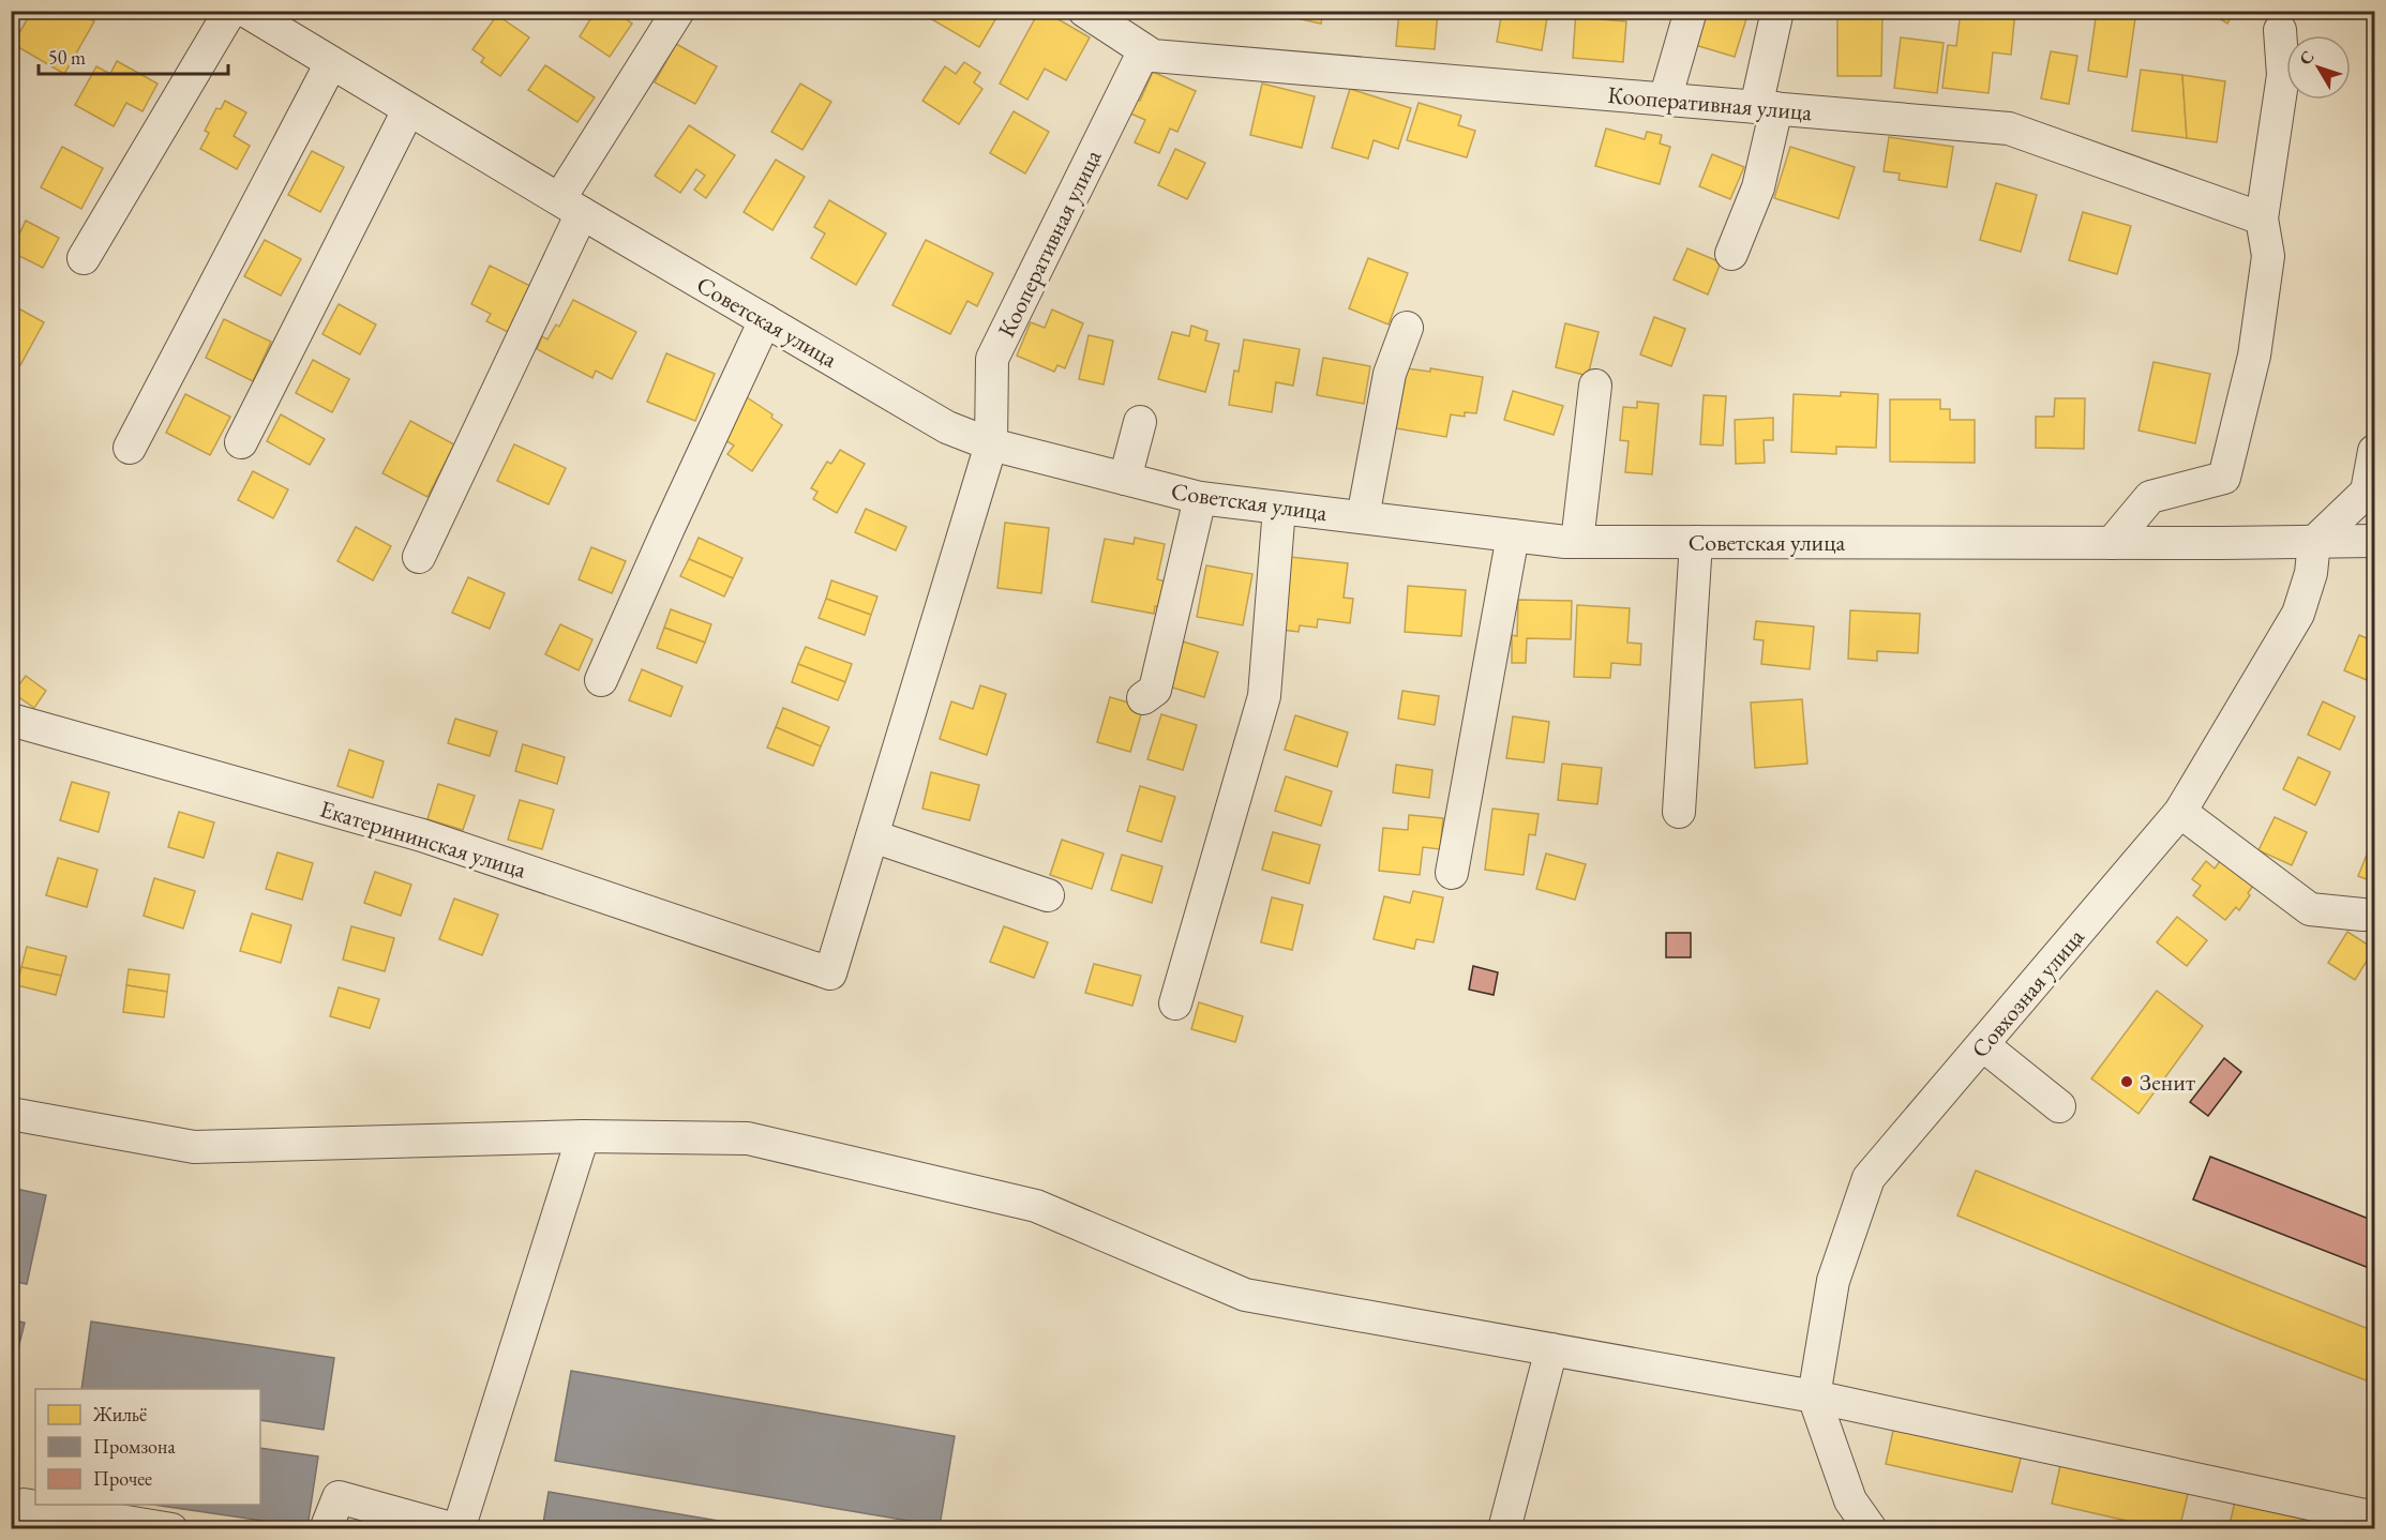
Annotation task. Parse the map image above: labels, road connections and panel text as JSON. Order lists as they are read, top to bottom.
{
  "streets": {
    "street": [
      "Кооперативная улица",
      "Советская улица",
      "Екатерининская улица",
      "Совхозная улица"
    ]
  },
  "crossings": [
    ["Кооперативная улица", "Советская улица"],
    ["Кооперативная улица", "Екатерининская улица"],
    ["Советская улица", "Совхозная улица"]
  ],
  "places": ["Зенит"],
  "legend": ["Жильё", "Промзона", "Прочее"],
  "scale_bar": "50 m",
  "north": "top left"
}
